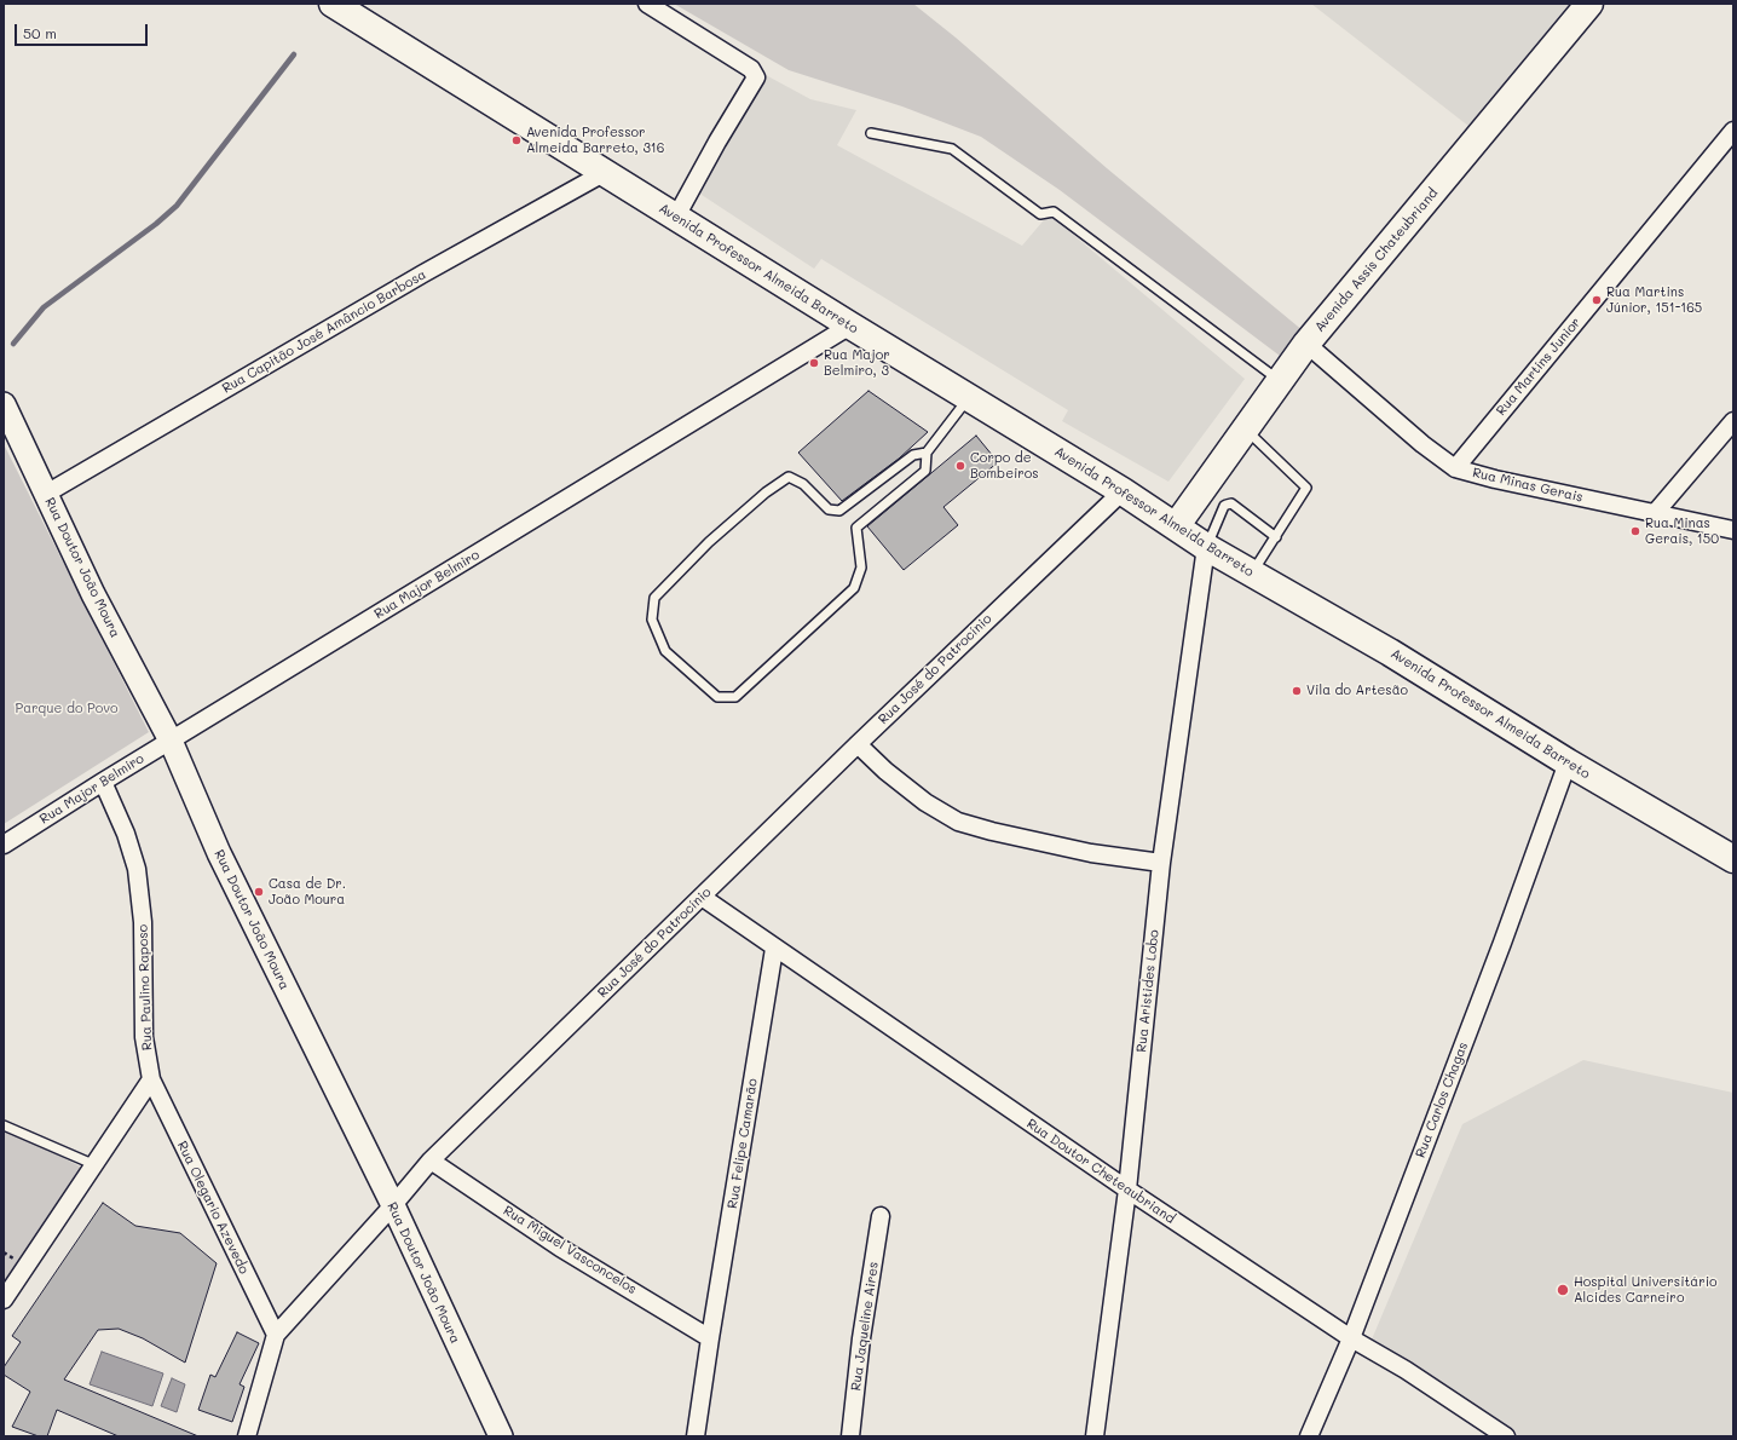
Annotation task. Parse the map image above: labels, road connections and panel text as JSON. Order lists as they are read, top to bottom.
{
  "streets": {
    "main road": ["Avenida Assis Chateubriand", "Avenida Professor Almeida Barreto", "Rua Doutor João Moura"],
    "street": [
      "Rua Capitão José Amâncio Barbosa",
      "Rua Martins Junior",
      "Rua Minas Gerais",
      "Rua Major Belmiro",
      "Rua José do Patrocínio",
      "Rua Paulino Raposo",
      "Rua Aristides Lobo",
      "Rua Carlos Chagas",
      "Rua Felipe Camarão",
      "Rua Doutor Cheteaubriand",
      "Rua Olegario Azevedo",
      "Rua Miguel Vasconcelos",
      "Rua Jaqueline Aires"
    ]
  },
  "crossings": [
    ["Avenida Assis Chateubriand", "Avenida Professor Almeida Barreto"],
    ["Avenida Assis Chateubriand", "Rua Minas Gerais"],
    ["Avenida Professor Almeida Barreto", "Rua Capitão José Amâncio Barbosa"],
    ["Avenida Professor Almeida Barreto", "Rua Major Belmiro"],
    ["Avenida Professor Almeida Barreto", "Rua José do Patrocínio"],
    ["Avenida Professor Almeida Barreto", "Rua Aristides Lobo"],
    ["Avenida Professor Almeida Barreto", "Rua Carlos Chagas"],
    ["Rua Capitão José Amâncio Barbosa", "Rua Doutor João Moura"],
    ["Rua Martins Junior", "Rua Minas Gerais"],
    ["Rua Doutor João Moura", "Rua Major Belmiro"],
    ["Rua Doutor João Moura", "Rua José do Patrocínio"],
    ["Rua Major Belmiro", "Rua Paulino Raposo"],
    ["Rua José do Patrocínio", "Rua Doutor Cheteaubriand"],
    ["Rua José do Patrocínio", "Rua Olegario Azevedo"],
    ["Rua José do Patrocínio", "Rua Miguel Vasconcelos"],
    ["Rua Paulino Raposo", "Rua Olegario Azevedo"],
    ["Rua Aristides Lobo", "Rua Doutor Cheteaubriand"],
    ["Rua Carlos Chagas", "Rua Doutor Cheteaubriand"],
    ["Rua Felipe Camarão", "Rua Doutor Cheteaubriand"],
    ["Rua Felipe Camarão", "Rua Miguel Vasconcelos"]
  ],
  "parks": ["Parque do Povo"],
  "places": [
    "Avenida Professor Almeida Barreto, 316",
    "Rua Martins Júnior, 151-165",
    "Rua Major Belmiro, 3",
    "Corpo de Bombeiros",
    "Rua Minas Gerais, 150",
    "Vila do Artesão",
    "Casa de Dr. João Moura",
    "Hospital Universitário Alcides Carneiro"
  ],
  "scale_bar": "50 m"
}
